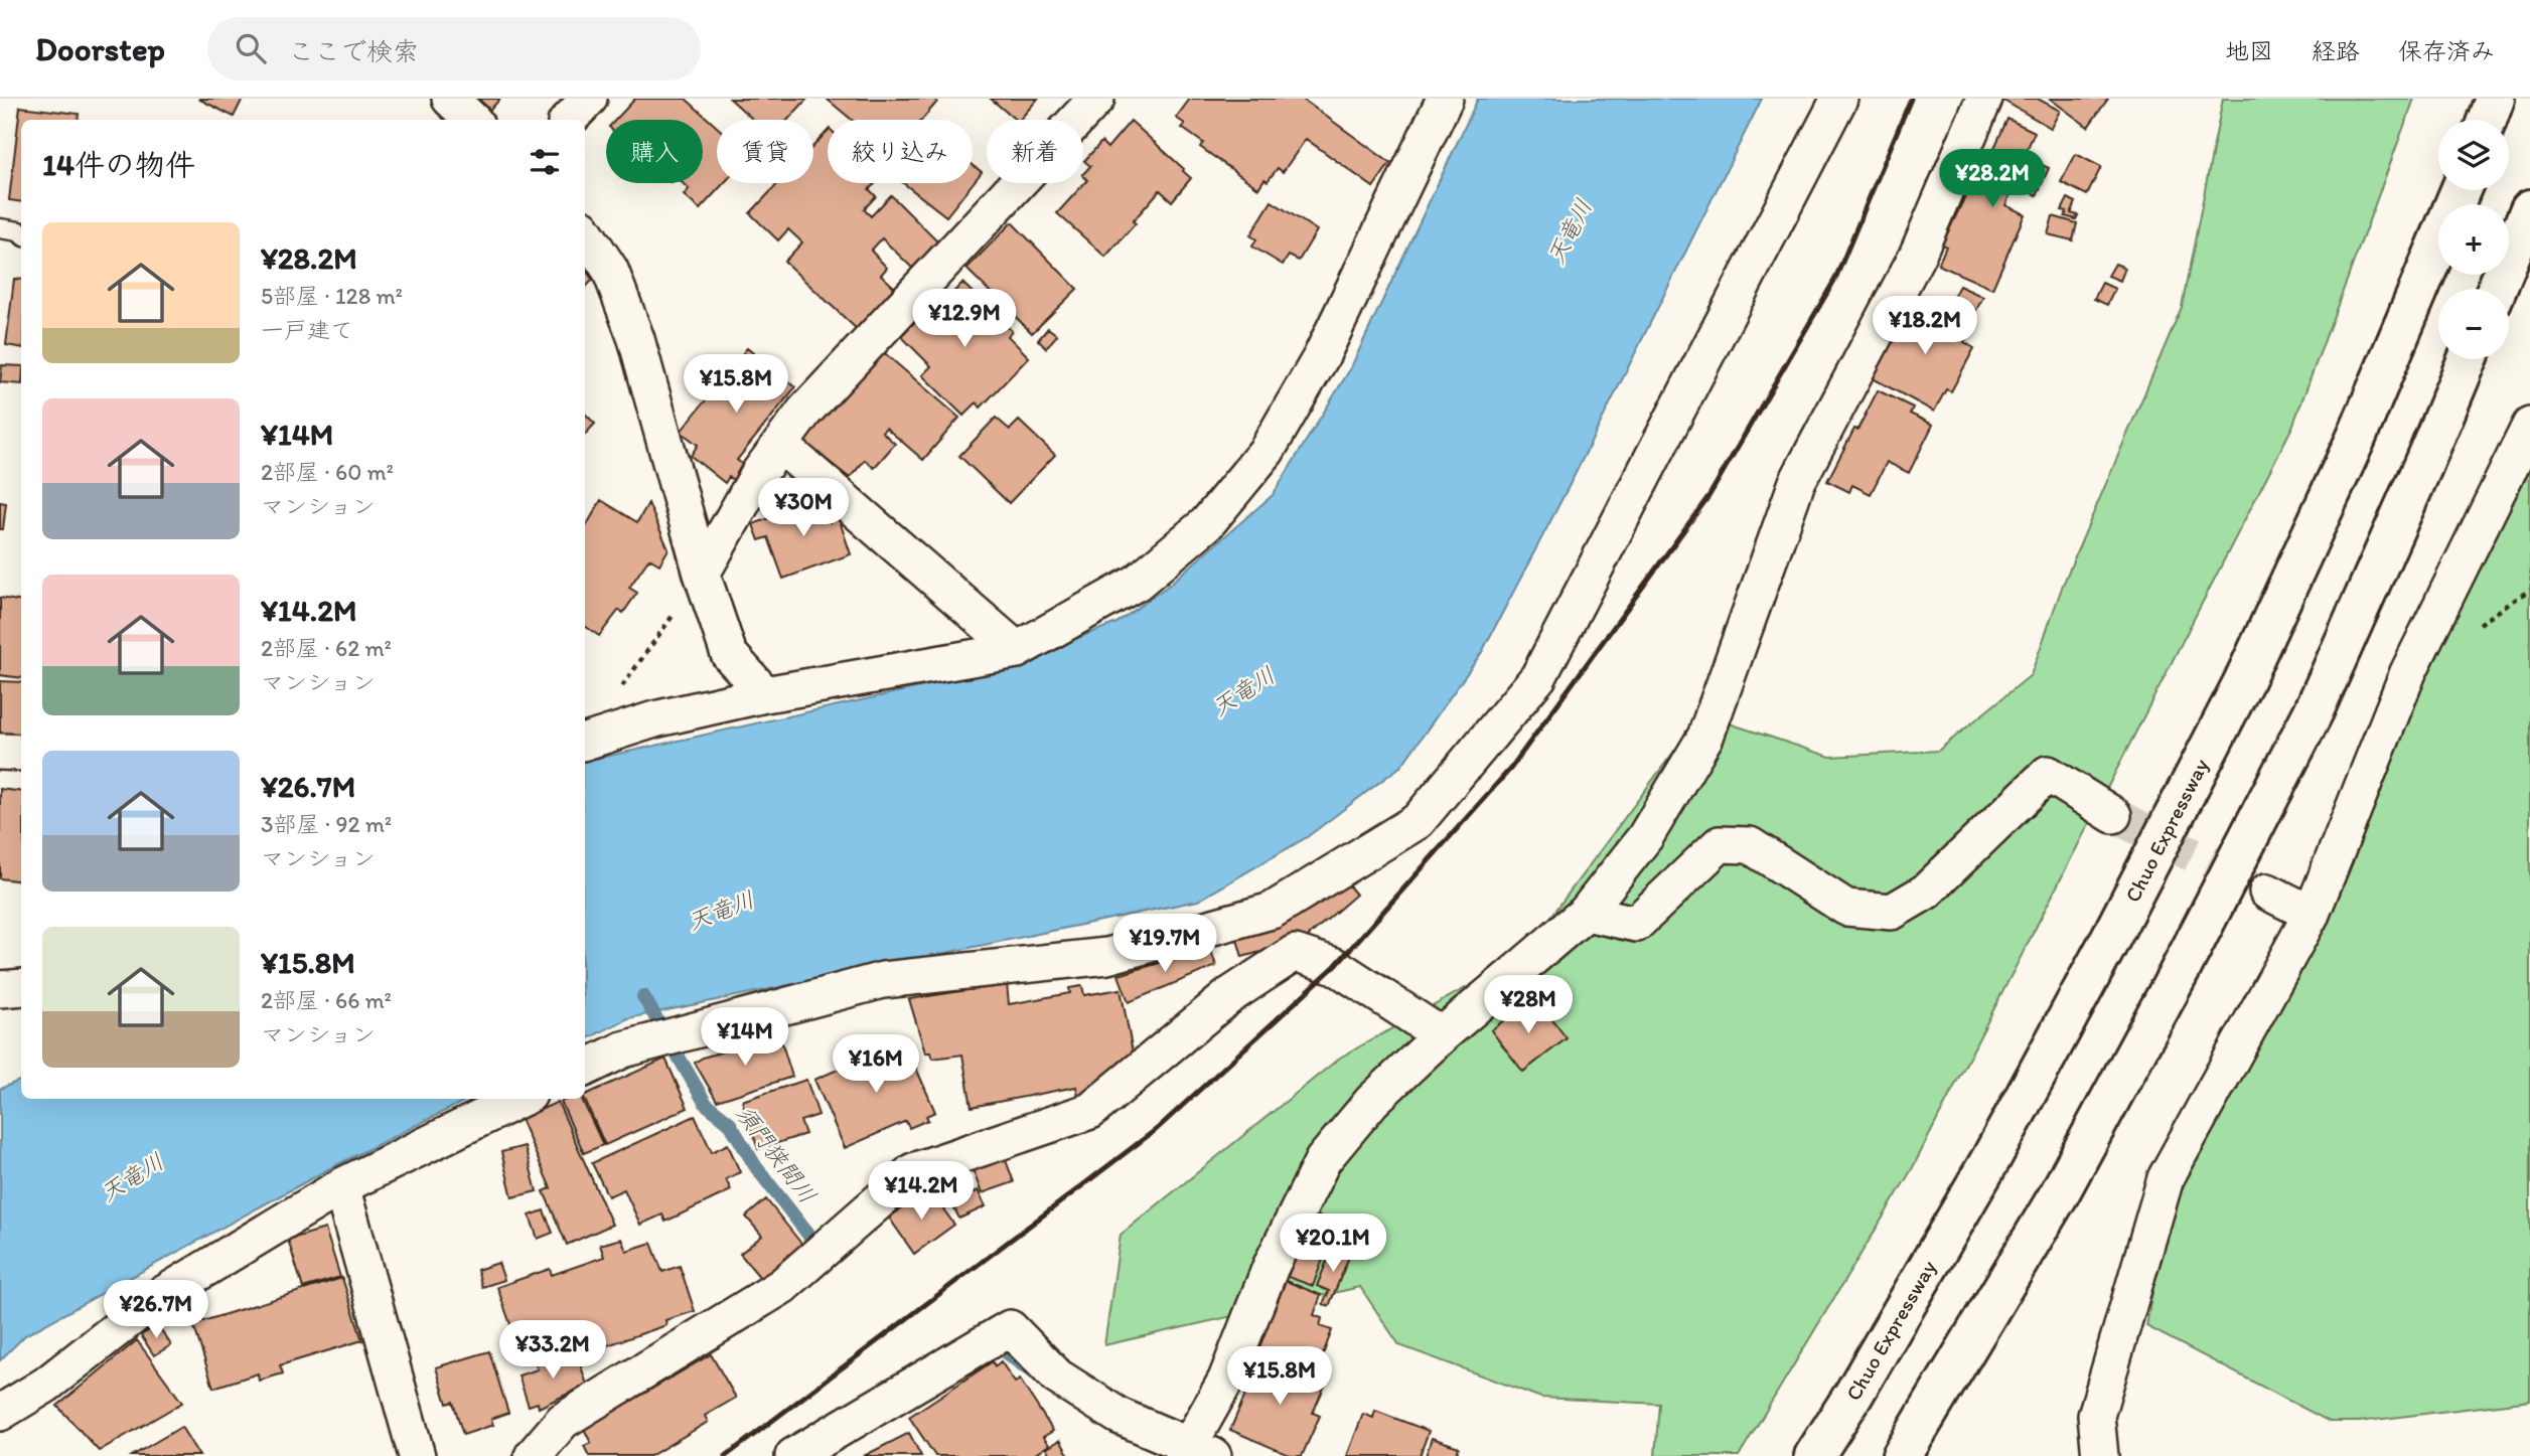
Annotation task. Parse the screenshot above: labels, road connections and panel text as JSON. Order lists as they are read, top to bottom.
{
  "streets": {
    "highway": ["Chuo Expressway"]
  },
  "water": ["天竜川", "須門狭間川"],
  "page": {
    "header": "Doorstep",
    "search": "ここで検索",
    "nav": ["地図", "経路", "保存済み"],
    "map_buttons": ["+", "−"],
    "chip": [
      "購入",
      "賃貸",
      "絞り込み",
      "新着"
    ],
    "heading": "14件の物件",
    "price": [
      "¥28.2M",
      "¥12.9M",
      "¥18.2M",
      "¥15.8M",
      "¥30M",
      "¥19.7M",
      "¥28M",
      "¥14M",
      "¥16M",
      "¥14.2M",
      "¥20.1M",
      "¥26.7M",
      "¥33.2M",
      "¥15.8M"
    ],
    "list": [
      {
        "name": "¥28.2M",
        "note": "5部屋 · 128 m² · 一戸建て"
      },
      {
        "name": "¥14M",
        "note": "2部屋 · 60 m² · マンション"
      },
      {
        "name": "¥14.2M",
        "note": "2部屋 · 62 m² · マンション"
      },
      {
        "name": "¥26.7M",
        "note": "3部屋 · 92 m² · マンション"
      },
      {
        "name": "¥15.8M",
        "note": "2部屋 · 66 m² · マンション"
      }
    ]
  }
}
